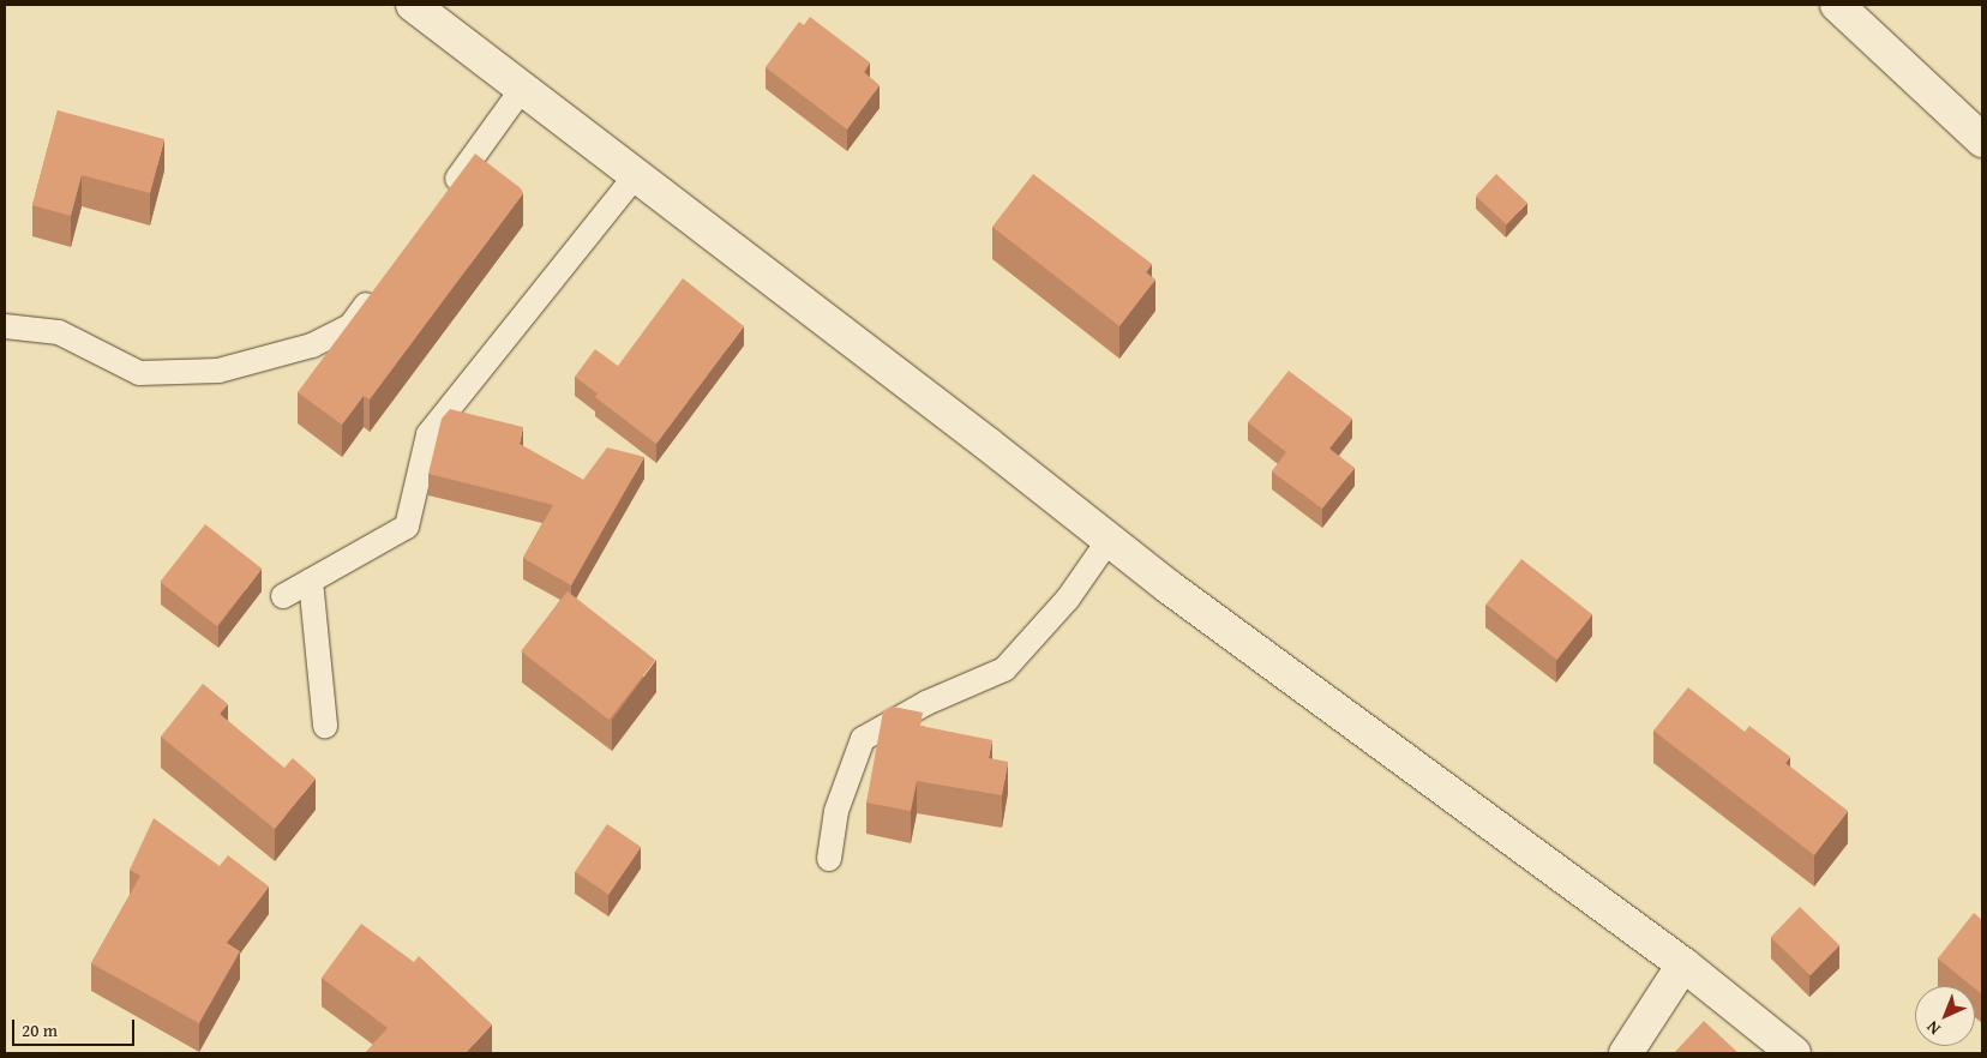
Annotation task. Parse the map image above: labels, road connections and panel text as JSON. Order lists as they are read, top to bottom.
{
  "scale_bar": "20 m",
  "north": "bottom left"
}
